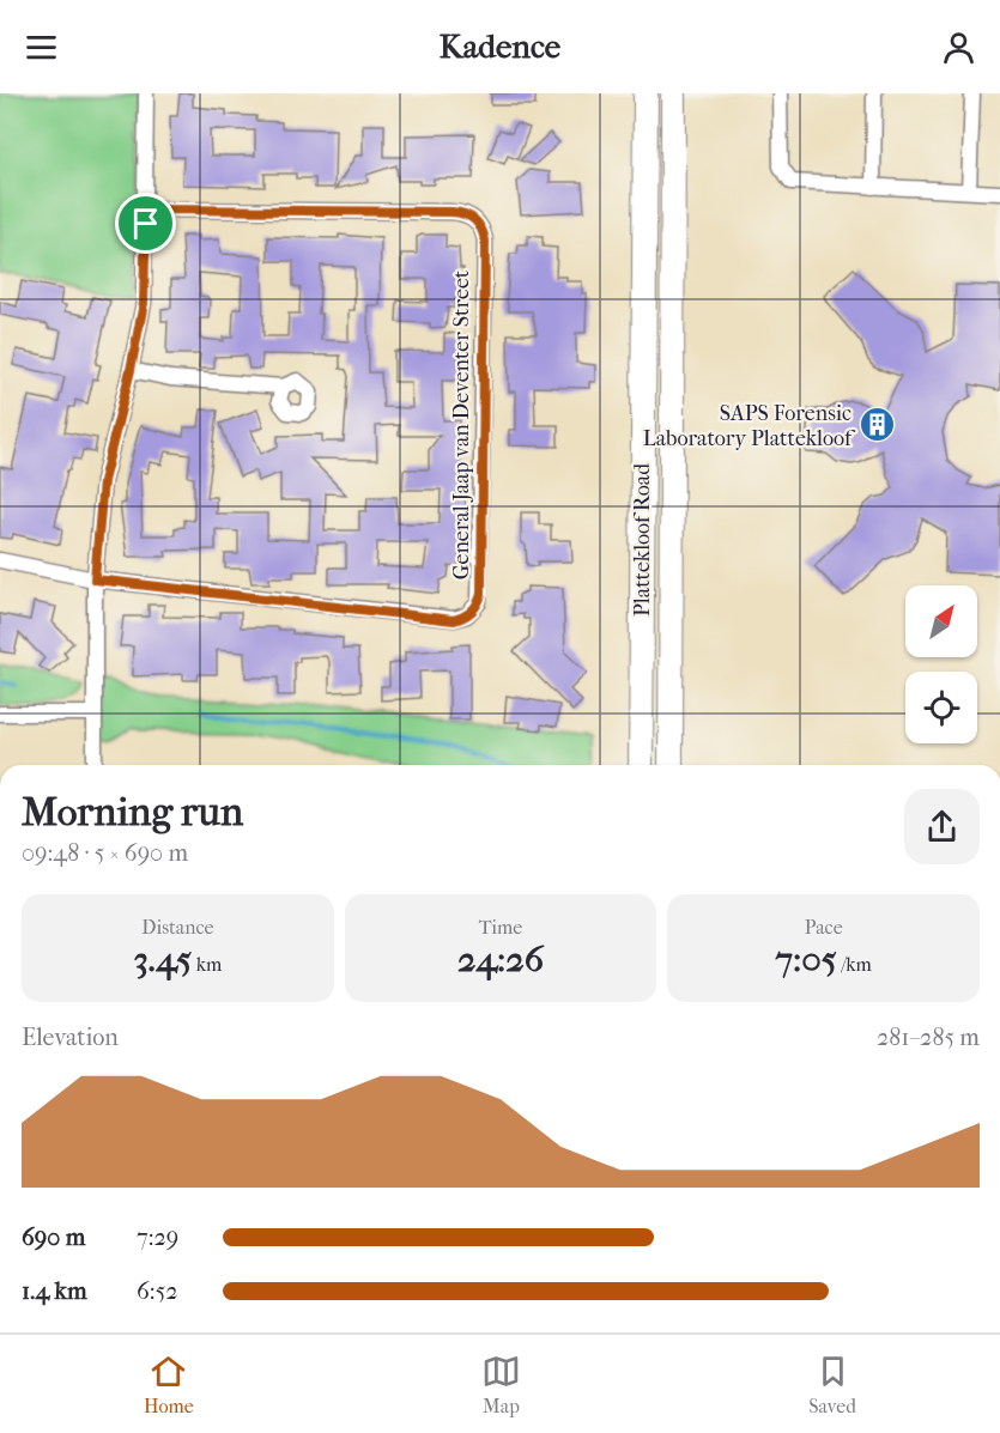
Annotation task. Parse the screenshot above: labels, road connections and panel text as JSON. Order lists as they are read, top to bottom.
{
  "streets": {
    "main road": ["Plattekloof Road"],
    "street": ["General Jaap van Deventer Street"]
  },
  "places": {
    "building": ["SAPS Forensic Laboratory Plattekloof"]
  },
  "north": "top right",
  "page": {
    "header": "Kadence",
    "heading": ["Morning run", "09:48 · 5 × 690 m"],
    "stats": [
      ["Distance", "3.45 km"],
      ["Time", "24:26"],
      ["Pace", "7:05 /km"]
    ],
    "chart": ["Elevation", "281–285 m"],
    "list": [
      {
        "name": "690 m",
        "note": "7:29"
      },
      {
        "name": "1.4 km",
        "note": "6:52"
      }
    ],
    "tabs": ["Home", "Map", "Saved"]
  }
}
